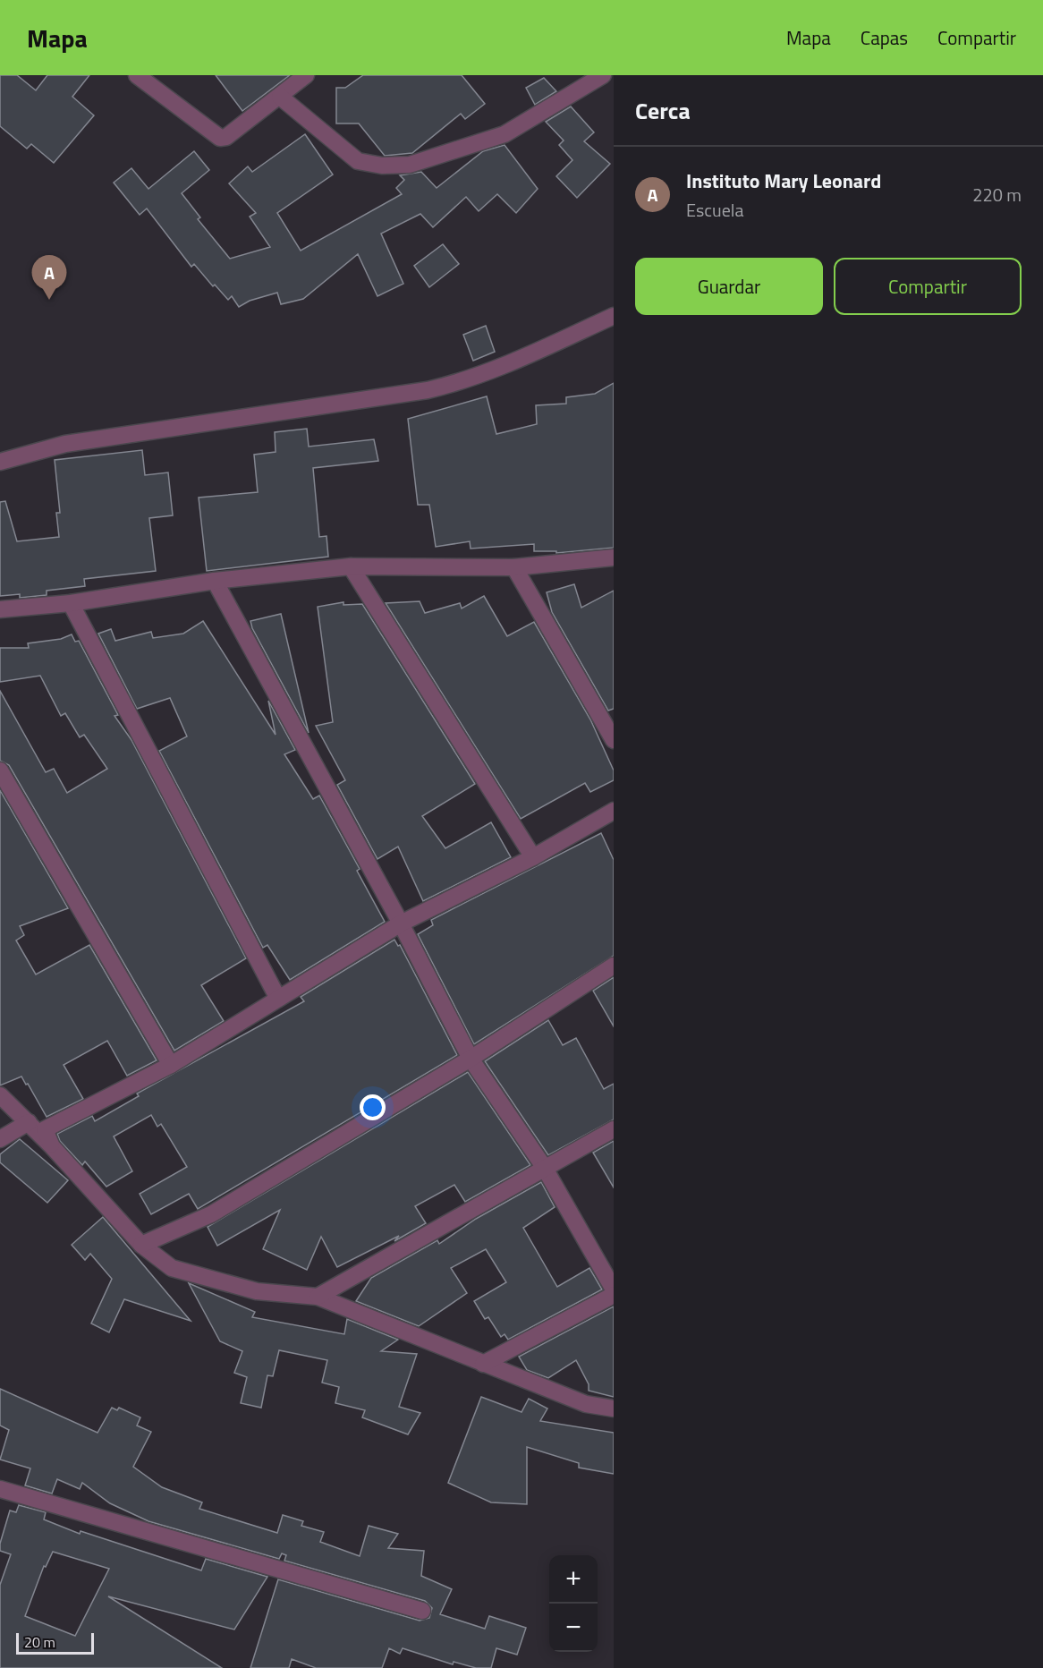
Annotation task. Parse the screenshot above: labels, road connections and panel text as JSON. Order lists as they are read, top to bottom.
{
  "scale_bar": "20 m",
  "page": {
    "header": "Mapa",
    "nav": ["Mapa", "Capas", "Compartir"],
    "heading": "Cerca",
    "list": [
      {
        "mark": "A",
        "name": "Instituto Mary Leonard",
        "note": "Escuela",
        "value": "220 m"
      }
    ],
    "buttons": ["Guardar", "Compartir"],
    "pins": "A",
    "map_buttons": ["+", "−"],
    "scale": "20 m"
  }
}
